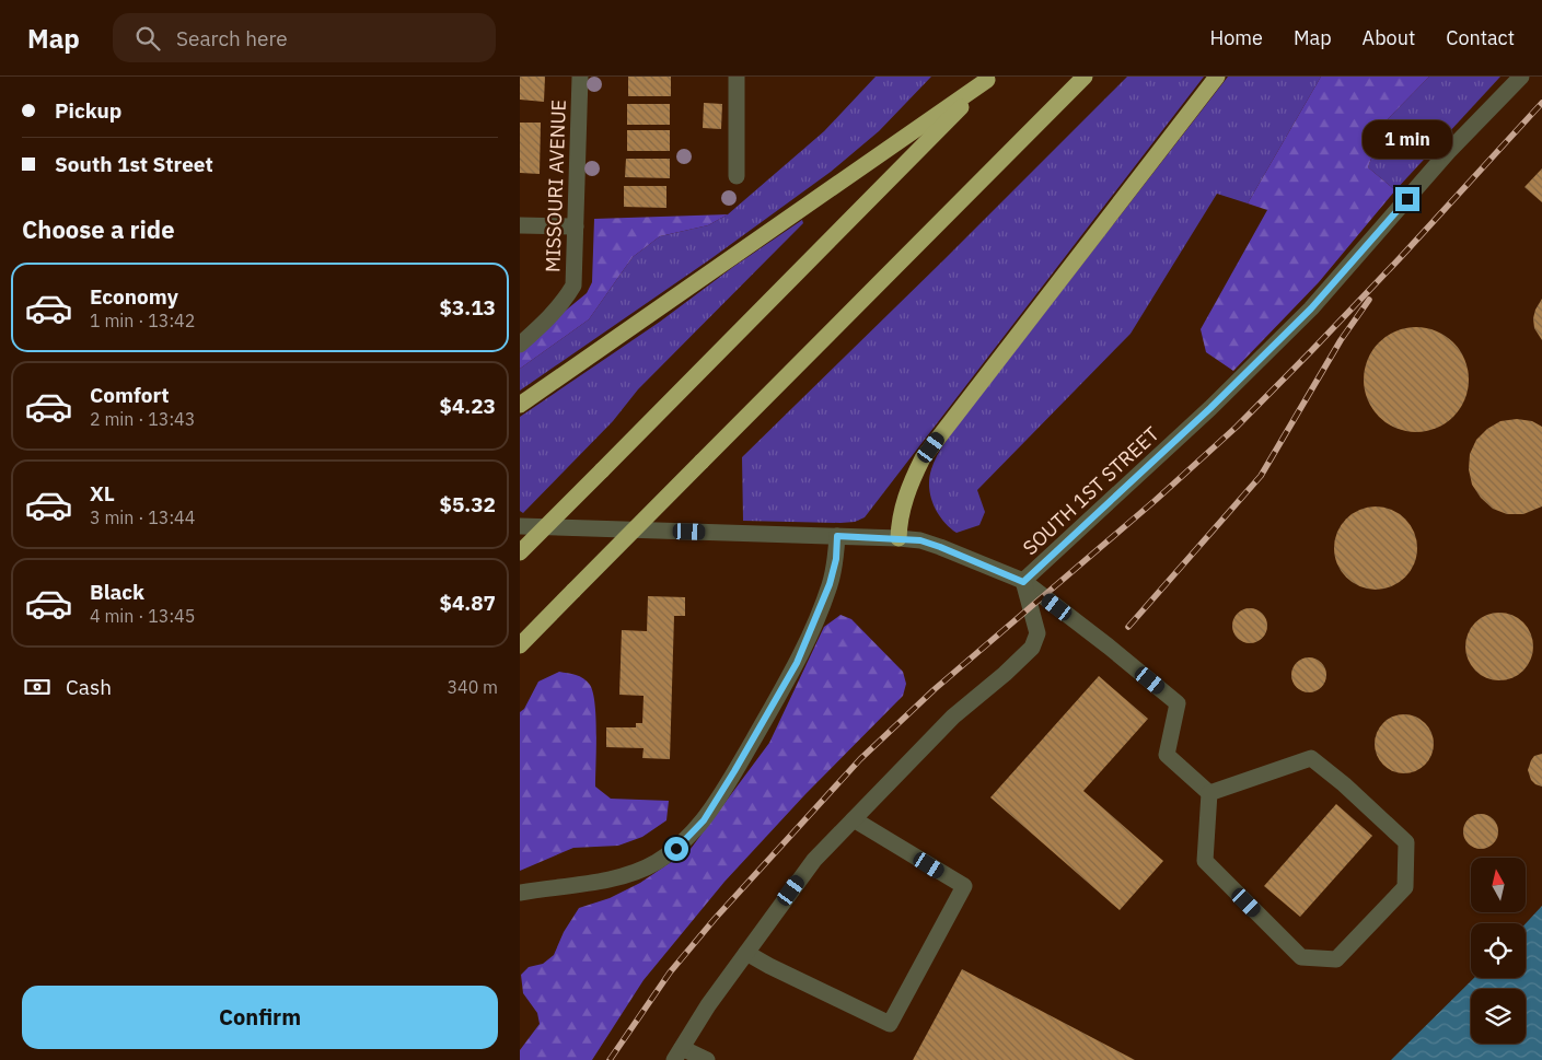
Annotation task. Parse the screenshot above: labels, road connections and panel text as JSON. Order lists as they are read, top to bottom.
{
  "streets": {
    "street": ["MISSOURI AVENUE", "SOUTH 1ST STREET"]
  },
  "north": "top",
  "page": {
    "header": "Map",
    "search": "Search here",
    "nav": [
      "Home",
      "Map",
      "About",
      "Contact"
    ],
    "banner": ["Pickup", "South 1st Street"],
    "bubble": "1 min",
    "heading": "Choose a ride",
    "list": [
      {
        "name": "Economy",
        "note": "1 min · 13:42",
        "value": "$3.13"
      },
      {
        "name": "Comfort",
        "note": "2 min · 13:43",
        "value": "$4.23"
      },
      {
        "name": "XL",
        "note": "3 min · 13:44",
        "value": "$5.32"
      },
      {
        "name": "Black",
        "note": "4 min · 13:45",
        "value": "$4.87"
      }
    ],
    "pay": ["Cash", "340 m"],
    "buttons": "Confirm"
  }
}
